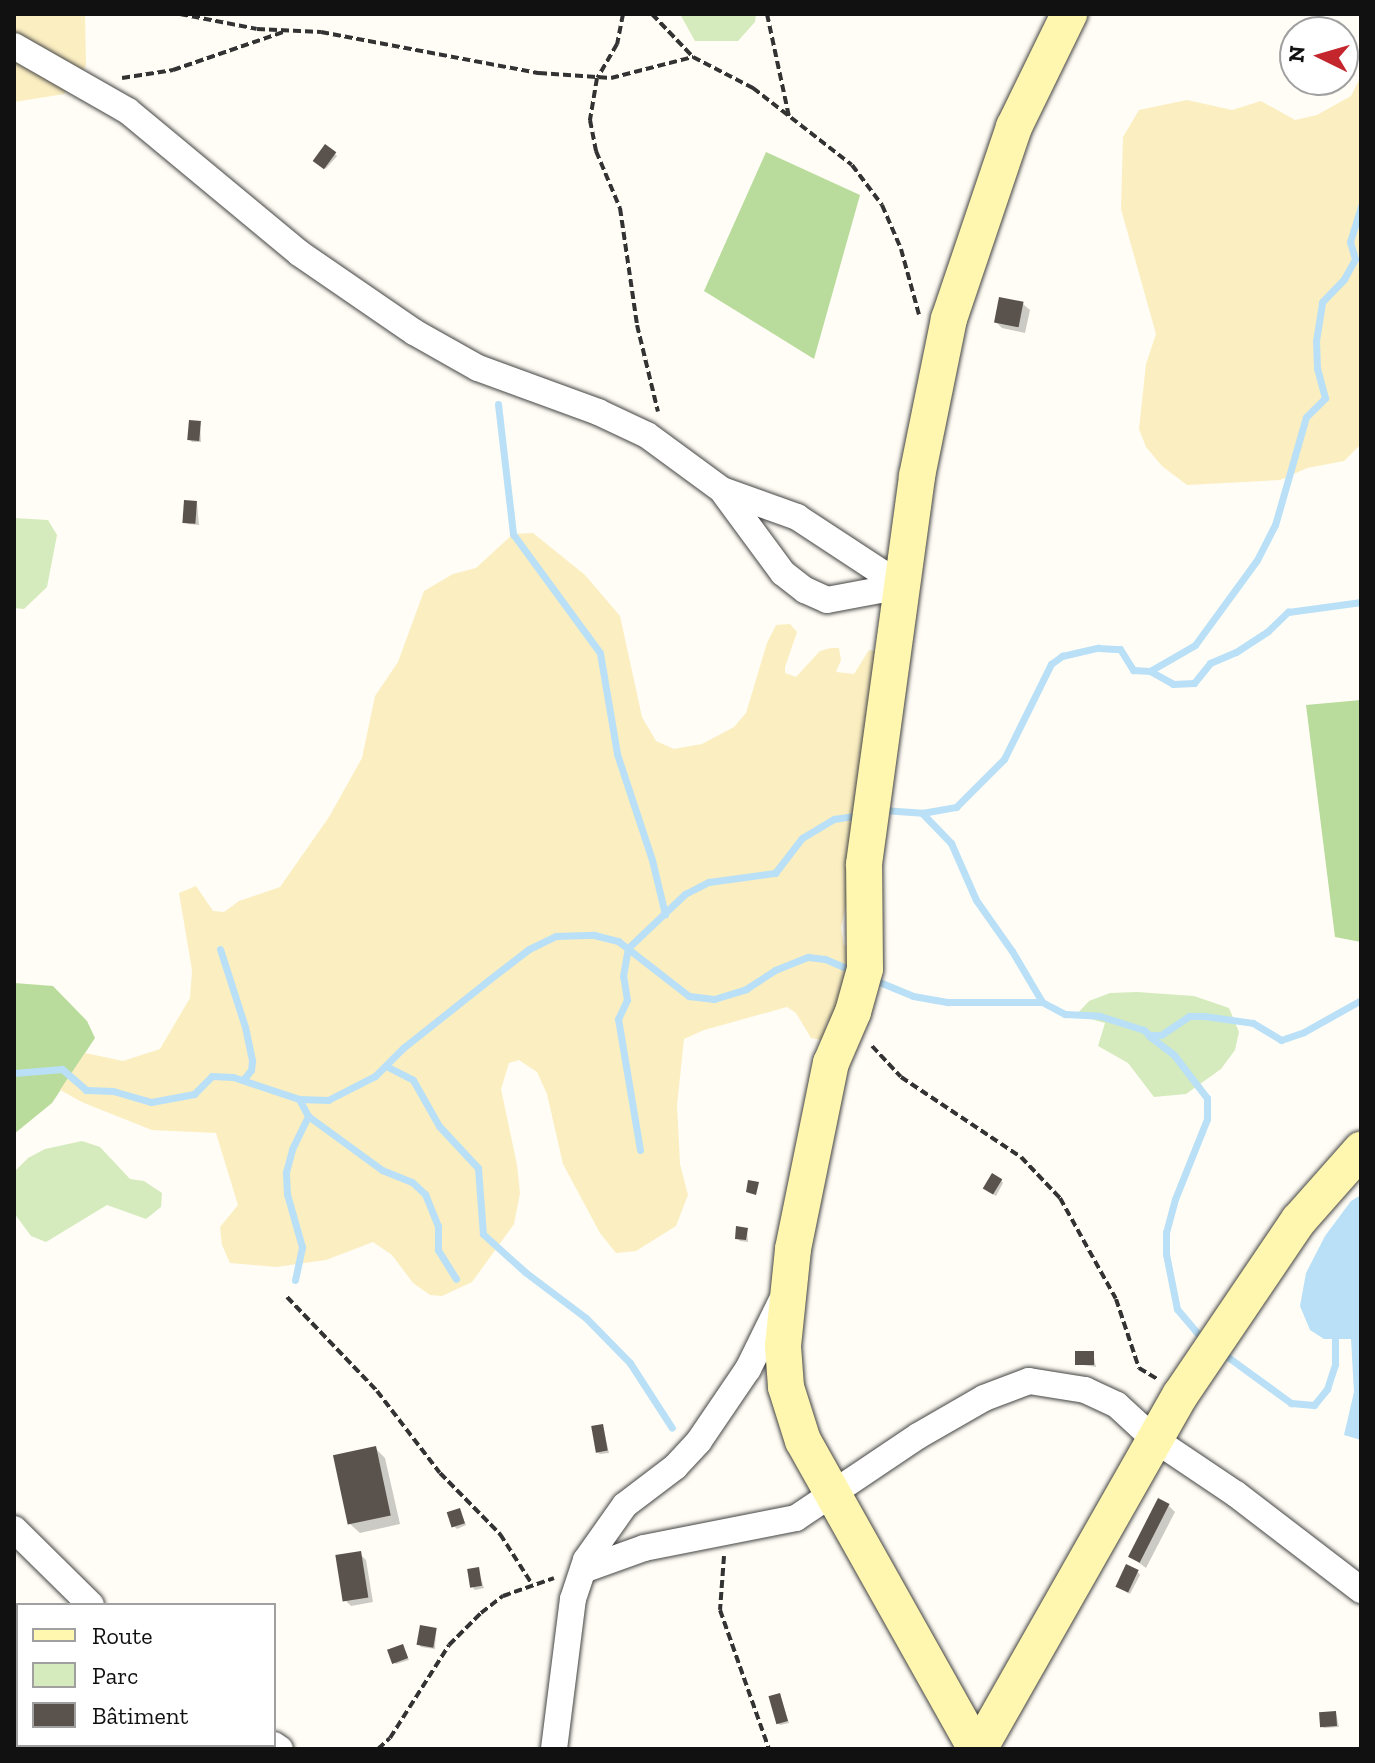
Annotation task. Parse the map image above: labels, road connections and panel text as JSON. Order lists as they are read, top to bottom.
{
  "legend": ["Route", "Parc", "Bâtiment"],
  "north": "left"
}
